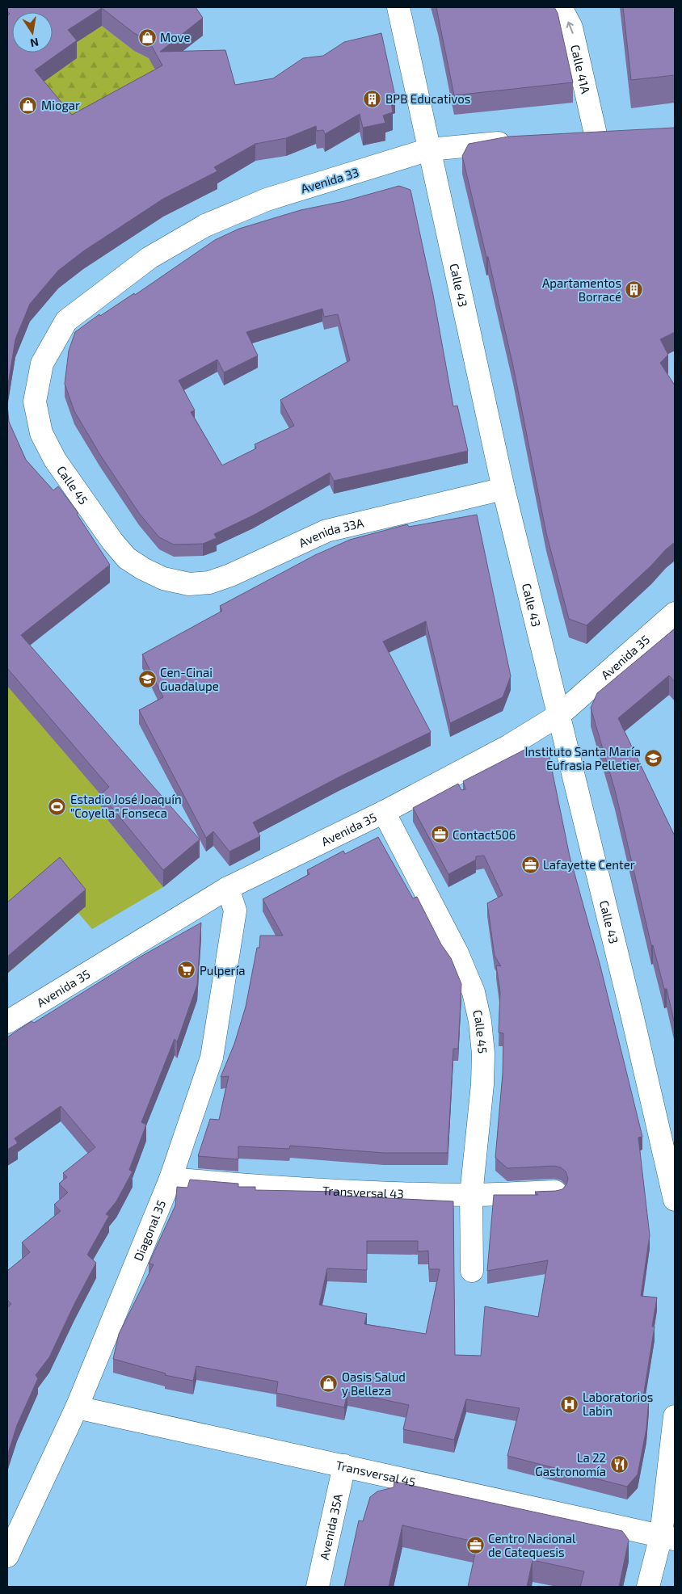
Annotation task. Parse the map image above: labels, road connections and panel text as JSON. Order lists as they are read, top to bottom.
{
  "streets": {
    "street": [
      "Calle 41A",
      "Avenida 33",
      "Calle 43",
      "Calle 45",
      "Avenida 33A",
      "Avenida 35",
      "Transversal 43",
      "Diagonal 35",
      "Transversal 45",
      "Avenida 35A"
    ]
  },
  "crossings": [
    ["Avenida 33", "Calle 43"],
    ["Avenida 33", "Calle 45"],
    ["Calle 43", "Avenida 33A"],
    ["Calle 43", "Avenida 35"],
    ["Calle 45", "Avenida 33A"],
    ["Calle 45", "Avenida 35"],
    ["Calle 45", "Transversal 43"],
    ["Avenida 35", "Diagonal 35"],
    ["Transversal 43", "Diagonal 35"],
    ["Diagonal 35", "Transversal 45"],
    ["Transversal 45", "Avenida 35A"]
  ],
  "one_way": ["Calle 41A"],
  "places": {
    "shop": ["Move", "Miogar", "Oasis Salud y Belleza"],
    "building": ["BPB Educativos", "Apartamentos Borracé"],
    "school or university": ["Cen-Cinai Guadalupe", "Instituto Santa María Eufrasia Pelletier"],
    "sports": ["Estadio José Joaquín \"Coyella\" Fonseca"],
    "office": ["Contact506", "Lafayette Center", "Centro Nacional de Catequesis"],
    "supermarket": ["Pulpería"],
    "hospital": ["Laboratorios Labin"],
    "restaurant": ["La 22 Gastronomía"]
  },
  "north": "bottom"
}
